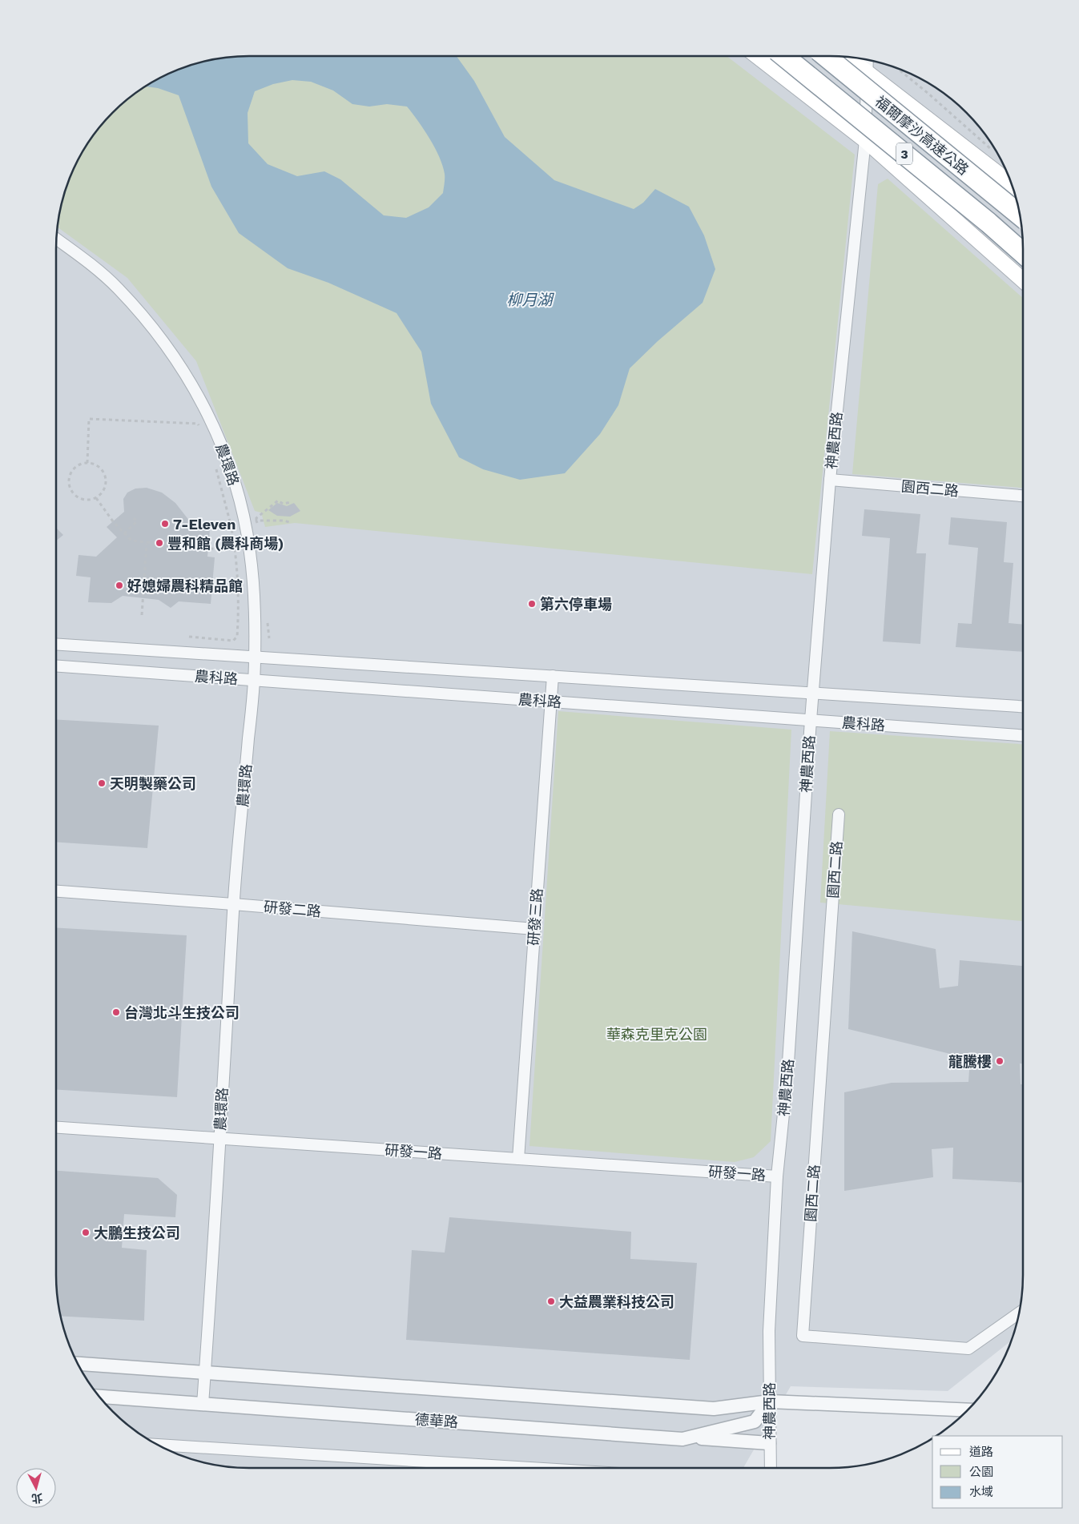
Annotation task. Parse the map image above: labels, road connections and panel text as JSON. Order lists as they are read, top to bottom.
{
  "streets": {
    "highway": ["福爾摩沙高速公路", "3"],
    "street": [
      "神農西路",
      "農環路",
      "園西二路",
      "農科路",
      "研發二路",
      "研發三路",
      "研發一路",
      "德華路"
    ]
  },
  "crossings": [
    ["神農西路", "園西二路"],
    ["神農西路", "農科路"],
    ["神農西路", "研發一路"],
    ["神農西路", "德華路"],
    ["農環路", "農科路"],
    ["農環路", "研發二路"],
    ["農環路", "研發一路"],
    ["農環路", "德華路"],
    ["農科路", "研發三路"],
    ["研發二路", "研發三路"],
    ["研發三路", "研發一路"]
  ],
  "water": ["柳月湖"],
  "parks": ["華森克里克公園"],
  "places": [
    "7-Eleven",
    "豐和館 (農科商場)",
    "好媳婦農科精品館",
    "第六停車場",
    "天明製藥公司",
    "台灣北斗生技公司",
    "龍騰樓",
    "大鵬生技公司",
    "大益農業科技公司"
  ],
  "legend": ["道路", "公園", "水域"],
  "north": "bottom"
}
